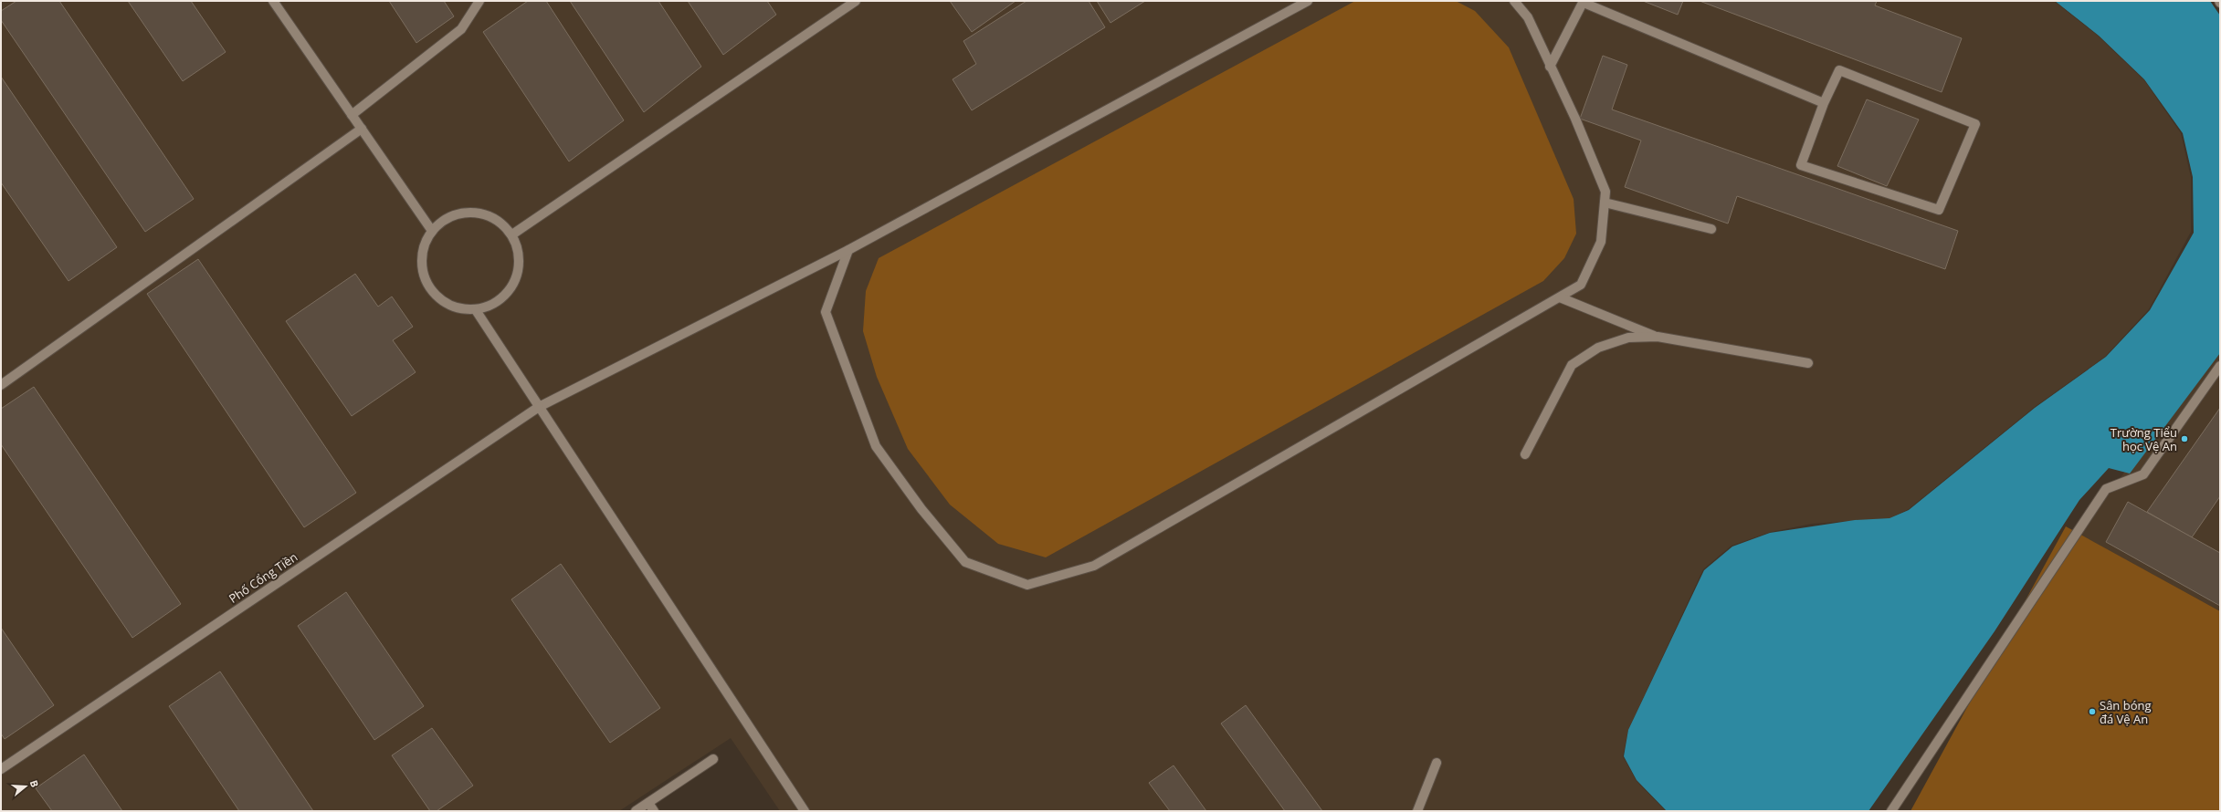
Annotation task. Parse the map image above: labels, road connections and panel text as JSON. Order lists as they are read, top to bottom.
{
  "streets": {
    "street": ["Phố Cổng Tiền"]
  },
  "places": ["Trường Tiểu học Vệ An", "Sân bóng đá Vệ An"],
  "north": "right"
}
